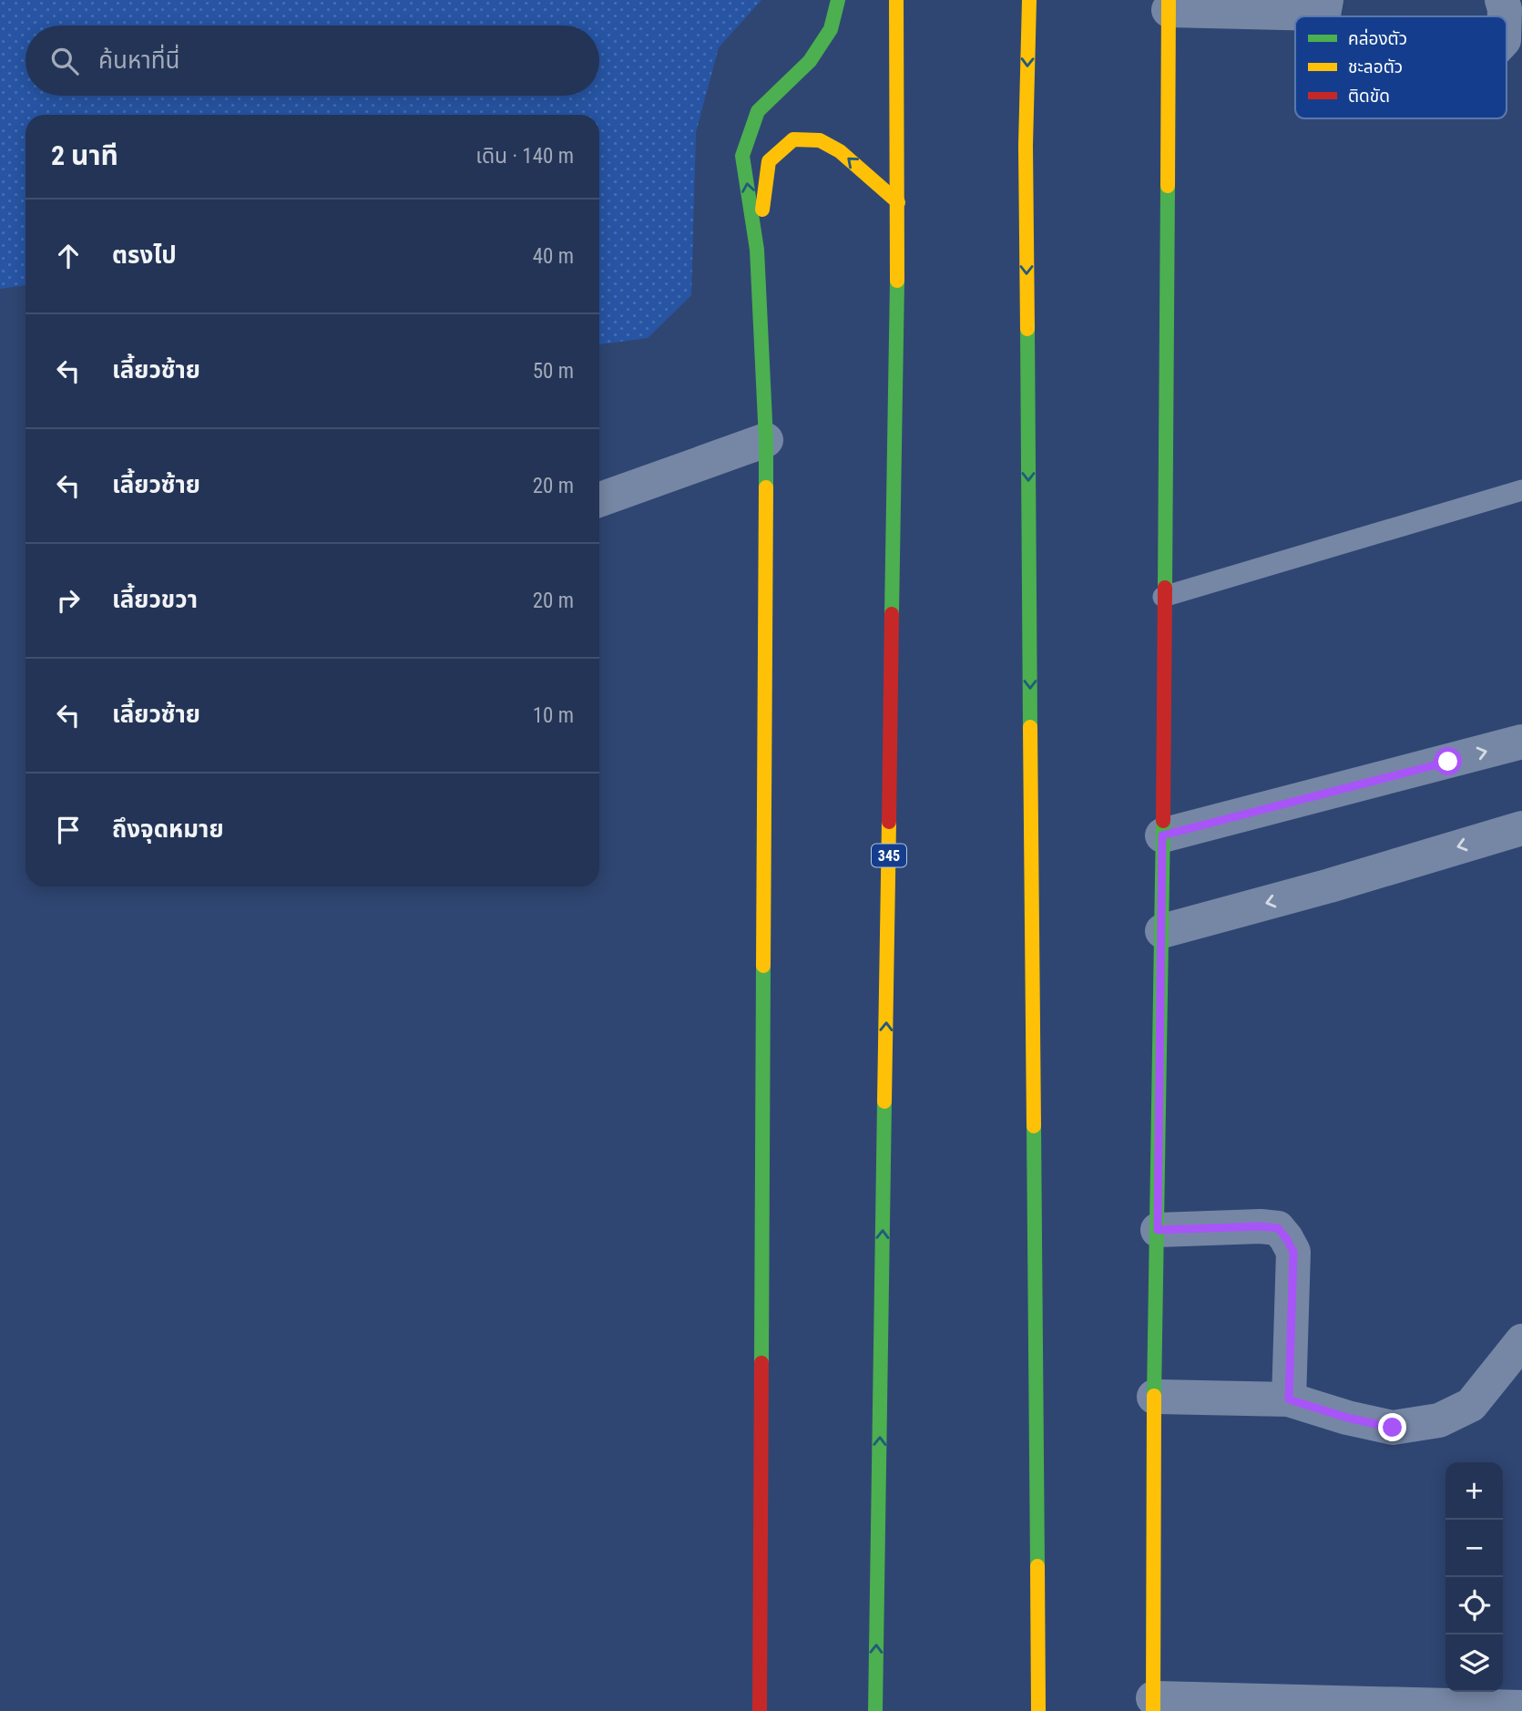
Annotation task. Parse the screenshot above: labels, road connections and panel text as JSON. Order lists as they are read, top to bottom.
{
  "streets": {
    "main road": ["345"]
  },
  "legend": ["คล่องตัว", "ชะลอตัว", "ติดขัด"],
  "page": {
    "search": "ค้นหาที่นี่",
    "heading": ["2 นาที", "เดิน · 140 m"],
    "list": [
      ["ตรงไป", "40 m"],
      ["เลี้ยวซ้าย", "50 m"],
      ["เลี้ยวซ้าย", "20 m"],
      ["เลี้ยวขวา", "20 m"],
      ["เลี้ยวซ้าย", "10 m"],
      "ถึงจุดหมาย"
    ],
    "map_buttons": ["+", "−"]
  }
}
